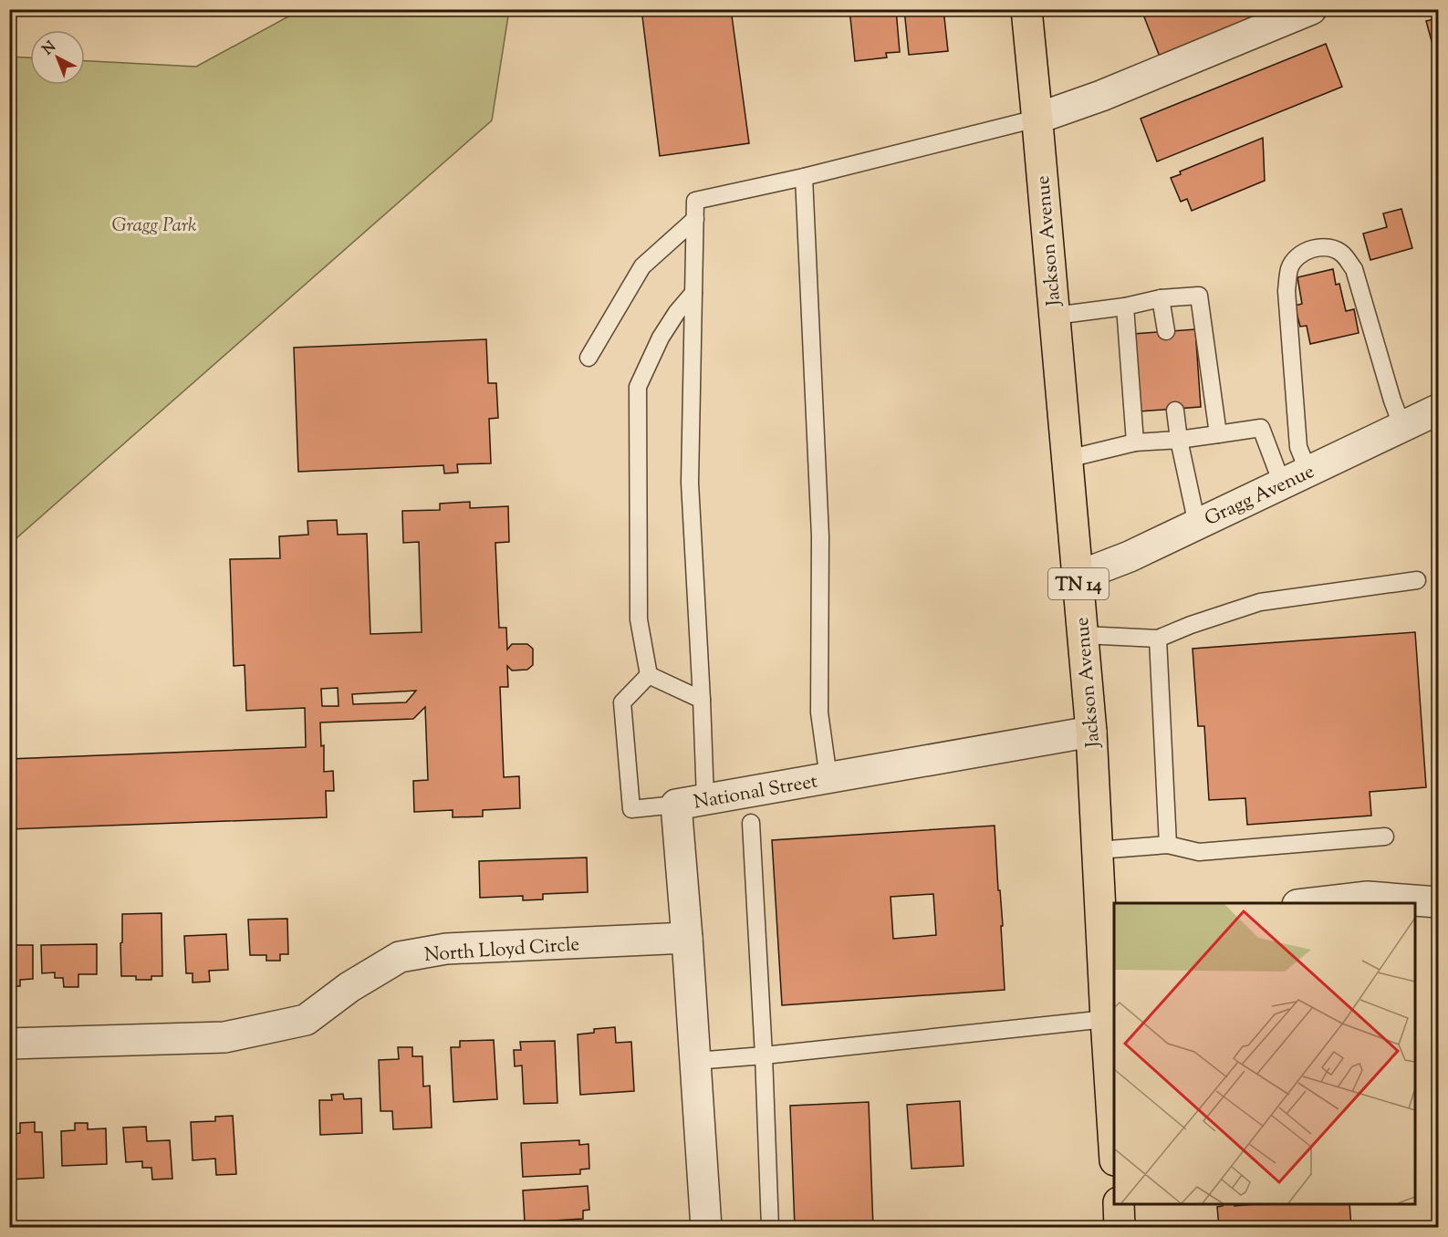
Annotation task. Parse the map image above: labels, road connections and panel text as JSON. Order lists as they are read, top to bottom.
{
  "streets": {
    "main road": ["Jackson Avenue", "TN 14"],
    "street": ["Gragg Avenue", "National Street", "North Lloyd Circle"]
  },
  "crossings": [
    ["Jackson Avenue", "Gragg Avenue"],
    ["Jackson Avenue", "National Street"],
    ["National Street", "North Lloyd Circle"]
  ],
  "parks": ["Gragg Park"],
  "north": "top left"
}
